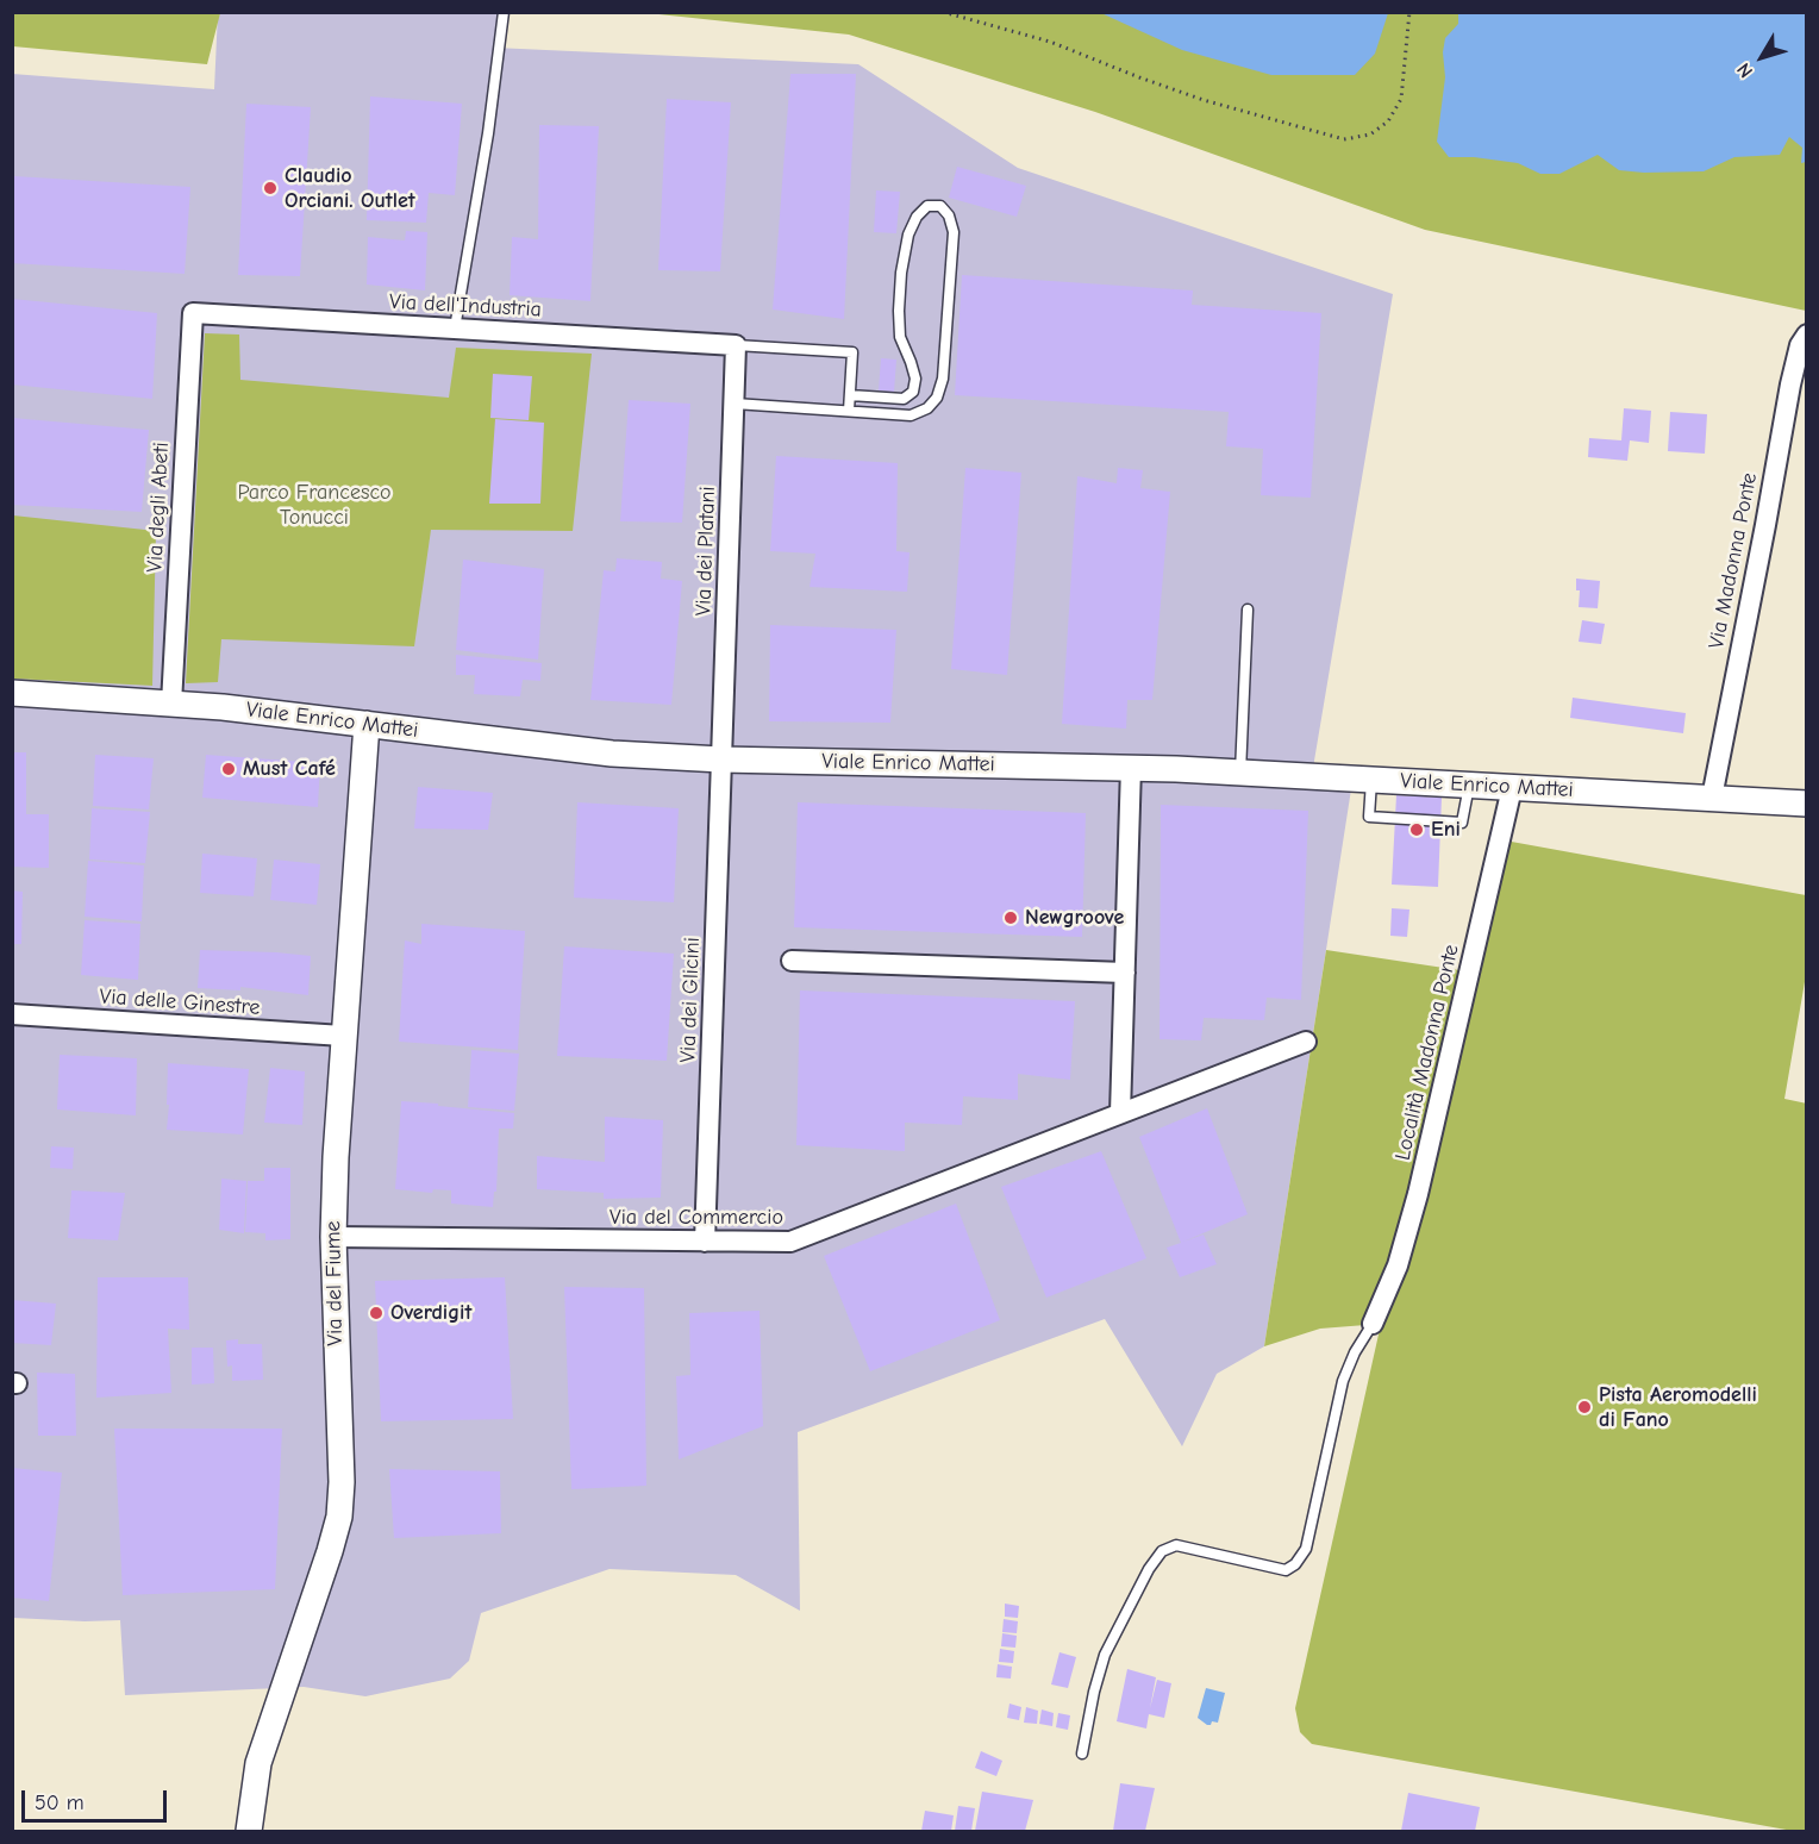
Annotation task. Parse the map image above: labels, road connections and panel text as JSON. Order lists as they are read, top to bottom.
{
  "streets": {
    "street": [
      "Via dell'Industria",
      "Via degli Abeti",
      "Via dei Platani",
      "Via Madonna Ponte",
      "Viale Enrico Mattei",
      "Via dei Glicini",
      "Via delle Ginestre",
      "Località Madonna Ponte",
      "Via del Commercio",
      "Via del Fiume"
    ]
  },
  "crossings": [
    ["Via dell'Industria", "Via degli Abeti"],
    ["Via dell'Industria", "Via dei Platani"],
    ["Via degli Abeti", "Viale Enrico Mattei"],
    ["Via dei Platani", "Viale Enrico Mattei"],
    ["Via dei Platani", "Via dei Glicini"],
    ["Via Madonna Ponte", "Viale Enrico Mattei"],
    ["Viale Enrico Mattei", "Via dei Glicini"],
    ["Viale Enrico Mattei", "Località Madonna Ponte"],
    ["Viale Enrico Mattei", "Via del Fiume"],
    ["Via dei Glicini", "Via del Commercio"],
    ["Via delle Ginestre", "Via del Fiume"],
    ["Via del Commercio", "Via del Fiume"]
  ],
  "parks": ["Parco Francesco Tonucci"],
  "places": [
    "Claudio Orciani. Outlet",
    "Must Café",
    "Eni",
    "Newgroove",
    "Overdigit",
    "Pista Aeromodelli di Fano"
  ],
  "scale_bar": "50 m",
  "north": "bottom left"
}
